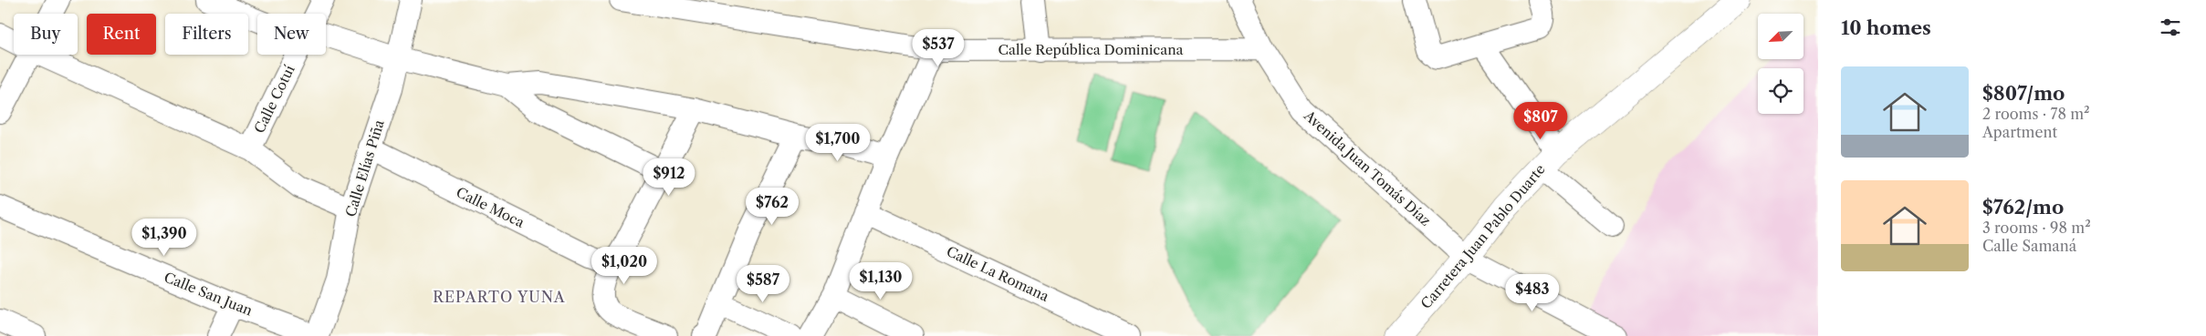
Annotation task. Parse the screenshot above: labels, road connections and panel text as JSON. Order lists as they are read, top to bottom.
{
  "streets": {
    "main road": ["Carretera Juan Pablo Duarte"],
    "street": [
      "Calle República Dominicana",
      "Calle Cotuí",
      "Calle Elías Piña",
      "Avenida Juan Tomás Díaz",
      "Calle Moca",
      "Calle La Romana",
      "Calle San Juan"
    ]
  },
  "crossings": [
    ["Calle República Dominicana", "Avenida Juan Tomás Díaz"],
    ["Calle Elías Piña", "Calle Moca"],
    ["Calle Elías Piña", "Calle San Juan"],
    ["Avenida Juan Tomás Díaz", "Carretera Juan Pablo Duarte"]
  ],
  "districts": ["REPARTO YUNA"],
  "north": "bottom left",
  "page": {
    "heading": "10 homes",
    "chip": [
      "Buy",
      "Rent",
      "Filters",
      "New"
    ],
    "price": [
      "$537",
      "$807",
      "$1,700",
      "$912",
      "$762",
      "$1,390",
      "$1,020",
      "$1,130",
      "$587",
      "$483"
    ],
    "list": [
      {
        "name": "$807/mo",
        "note": "2 rooms · 78 m² · Apartment"
      },
      {
        "name": "$762/mo",
        "note": "3 rooms · 98 m² · Calle Samaná"
      }
    ]
  }
}
